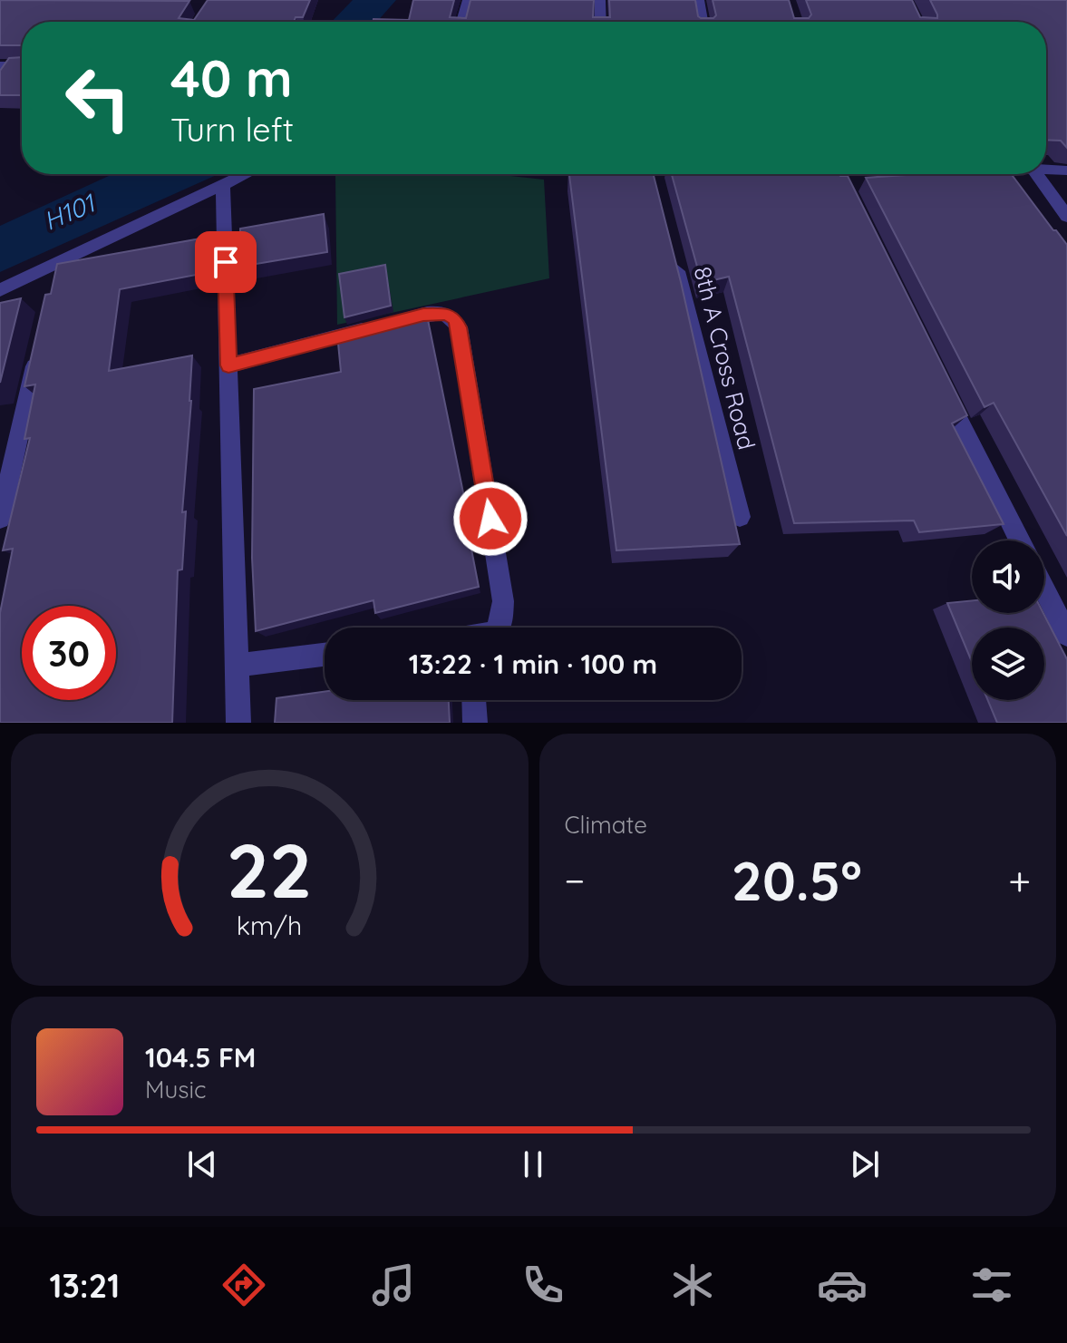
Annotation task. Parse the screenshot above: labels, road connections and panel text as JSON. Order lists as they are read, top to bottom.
{
  "streets": {
    "street": ["8th A Cross Road"]
  },
  "water": ["H101"],
  "page": {
    "turn": ["40 m", "Turn left"],
    "limit": "30",
    "trip": "13:22 · 1 min · 100 m",
    "tile": "Climate",
    "heat": ["−", "20.5°", "+"],
    "song": ["104.5 FM", "Music"],
    "tabs": "13:21",
    "gauge": ["22", "km/h"]
  }
}
